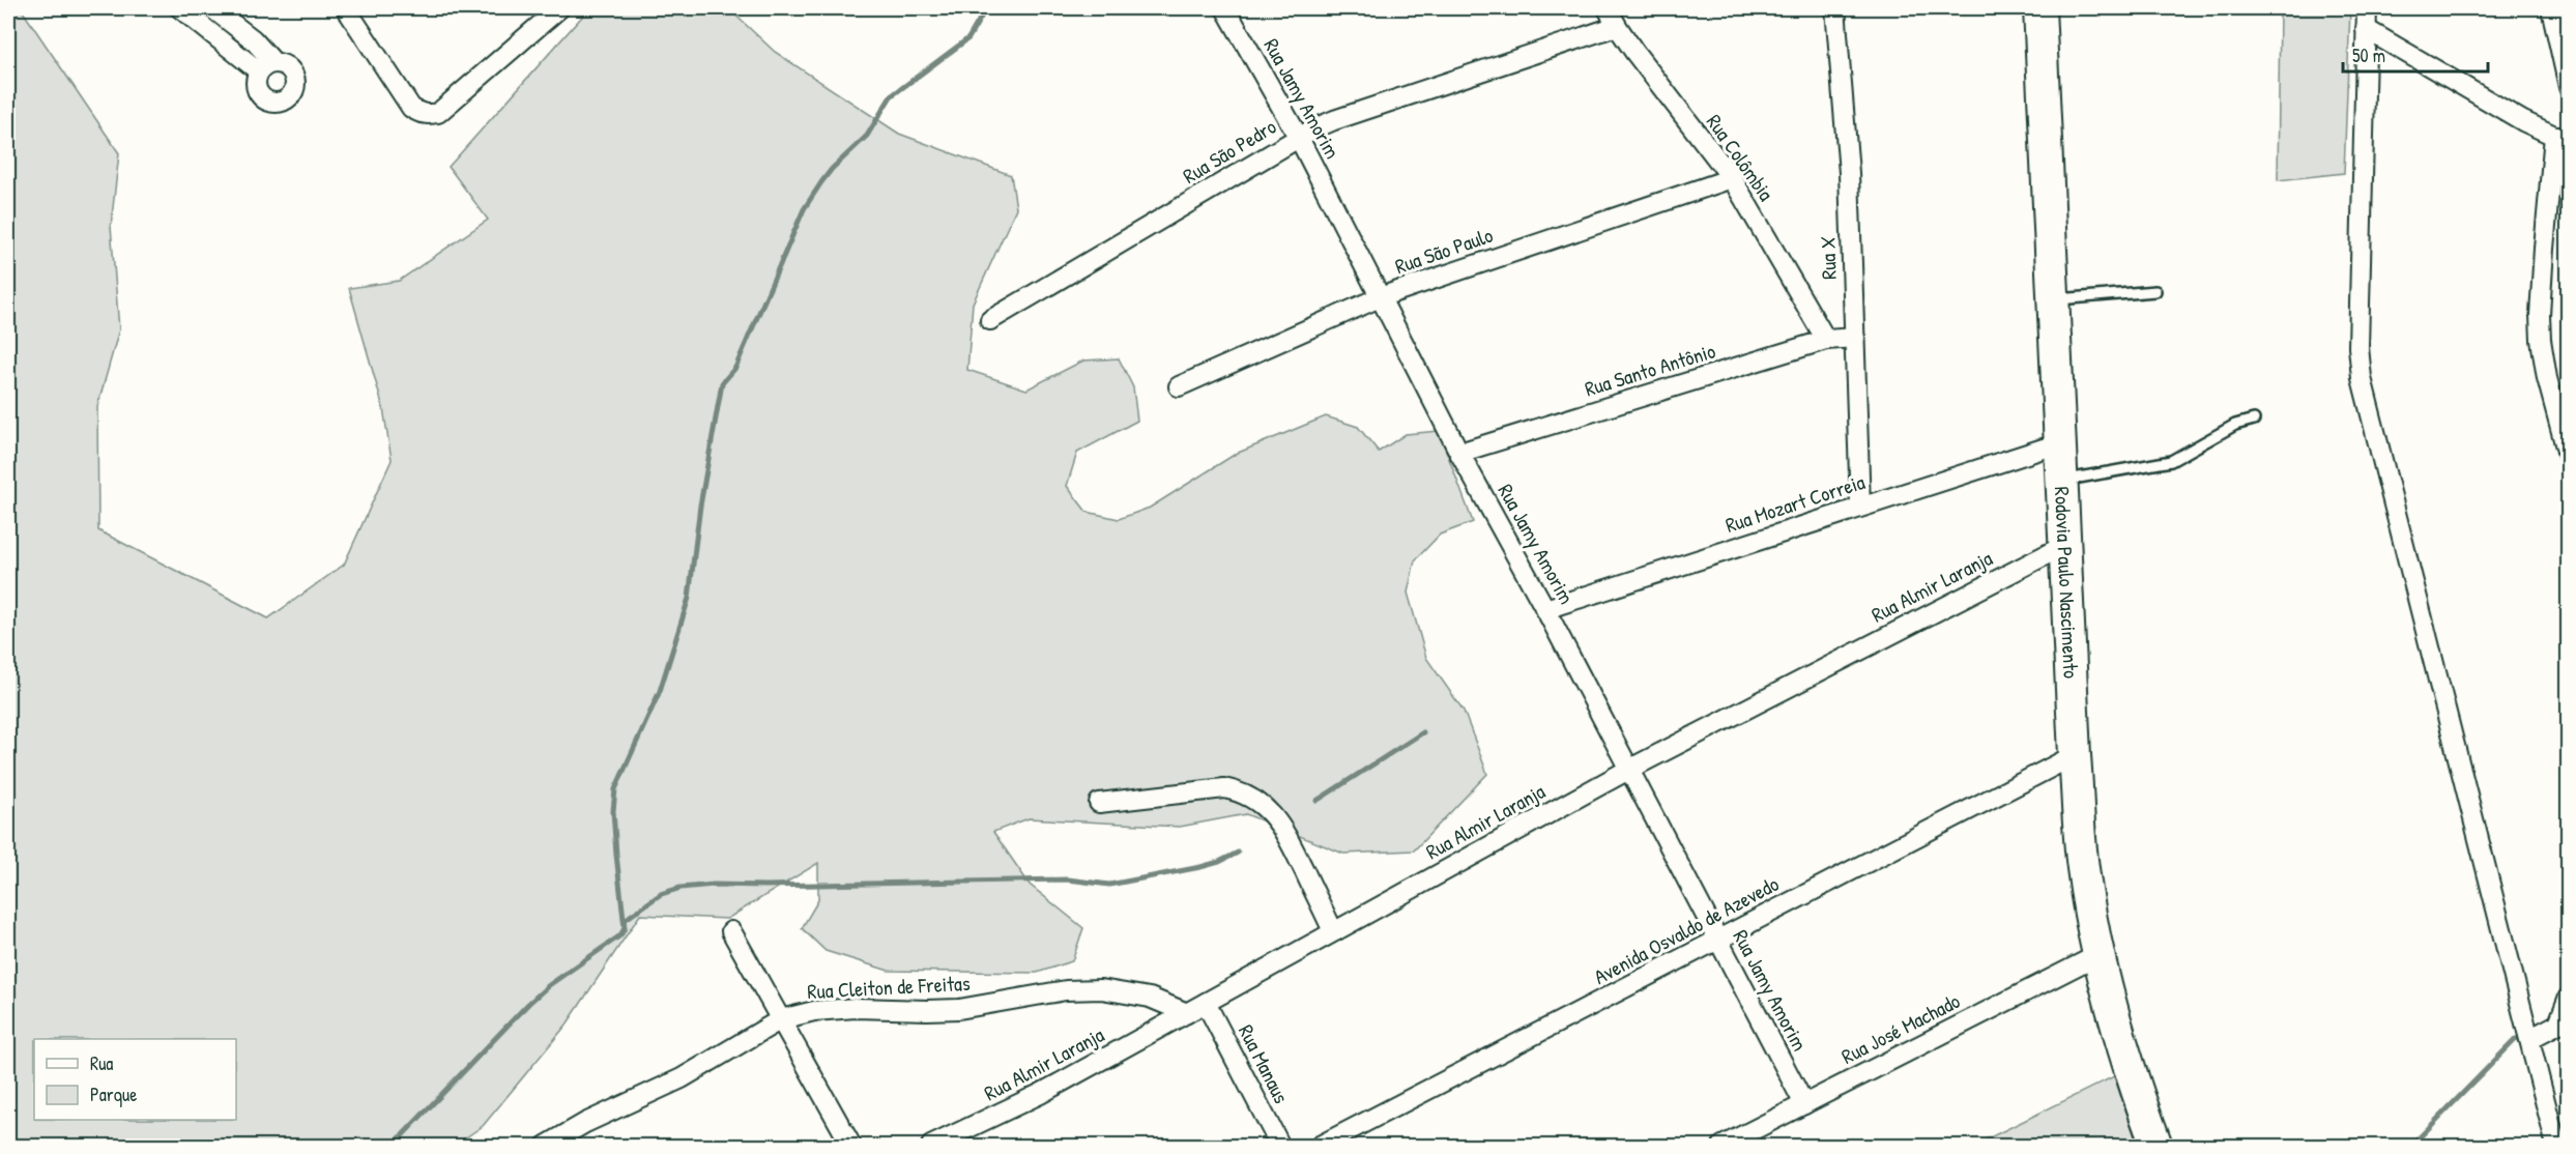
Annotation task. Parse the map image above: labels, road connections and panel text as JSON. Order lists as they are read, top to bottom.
{
  "streets": {
    "main road": ["Rodovia Paulo Nascimento"],
    "street": [
      "Rua Jamy Amorim",
      "Rua São Pedro",
      "Rua Colômbia",
      "Rua São Paulo",
      "Rua X",
      "Rua Santo Antônio",
      "Rua Mozart Correia",
      "Rua Almir Laranja",
      "Avenida Osvaldo de Azevedo",
      "Rua Cleiton de Freitas",
      "Rua José Machado",
      "Rua Manaus"
    ]
  },
  "crossings": [
    ["Rua Jamy Amorim", "Rua São Pedro"],
    ["Rua Jamy Amorim", "Rua São Paulo"],
    ["Rua Jamy Amorim", "Rua Santo Antônio"],
    ["Rua Jamy Amorim", "Rua Mozart Correia"],
    ["Rua Jamy Amorim", "Rua Almir Laranja"],
    ["Rua Jamy Amorim", "Avenida Osvaldo de Azevedo"],
    ["Rua Jamy Amorim", "Rua José Machado"],
    ["Rua São Pedro", "Rua Colômbia"],
    ["Rua Colômbia", "Rua São Paulo"],
    ["Rua Colômbia", "Rua Santo Antônio"],
    ["Rua X", "Rua Santo Antônio"],
    ["Rua X", "Rua Mozart Correia"],
    ["Rua Mozart Correia", "Rodovia Paulo Nascimento"],
    ["Rodovia Paulo Nascimento", "Rua Almir Laranja"],
    ["Rodovia Paulo Nascimento", "Avenida Osvaldo de Azevedo"],
    ["Rodovia Paulo Nascimento", "Rua José Machado"],
    ["Rua Almir Laranja", "Rua Cleiton de Freitas"],
    ["Rua Almir Laranja", "Rua Manaus"]
  ],
  "legend": ["Rua", "Parque"],
  "scale_bar": "50 m"
}
